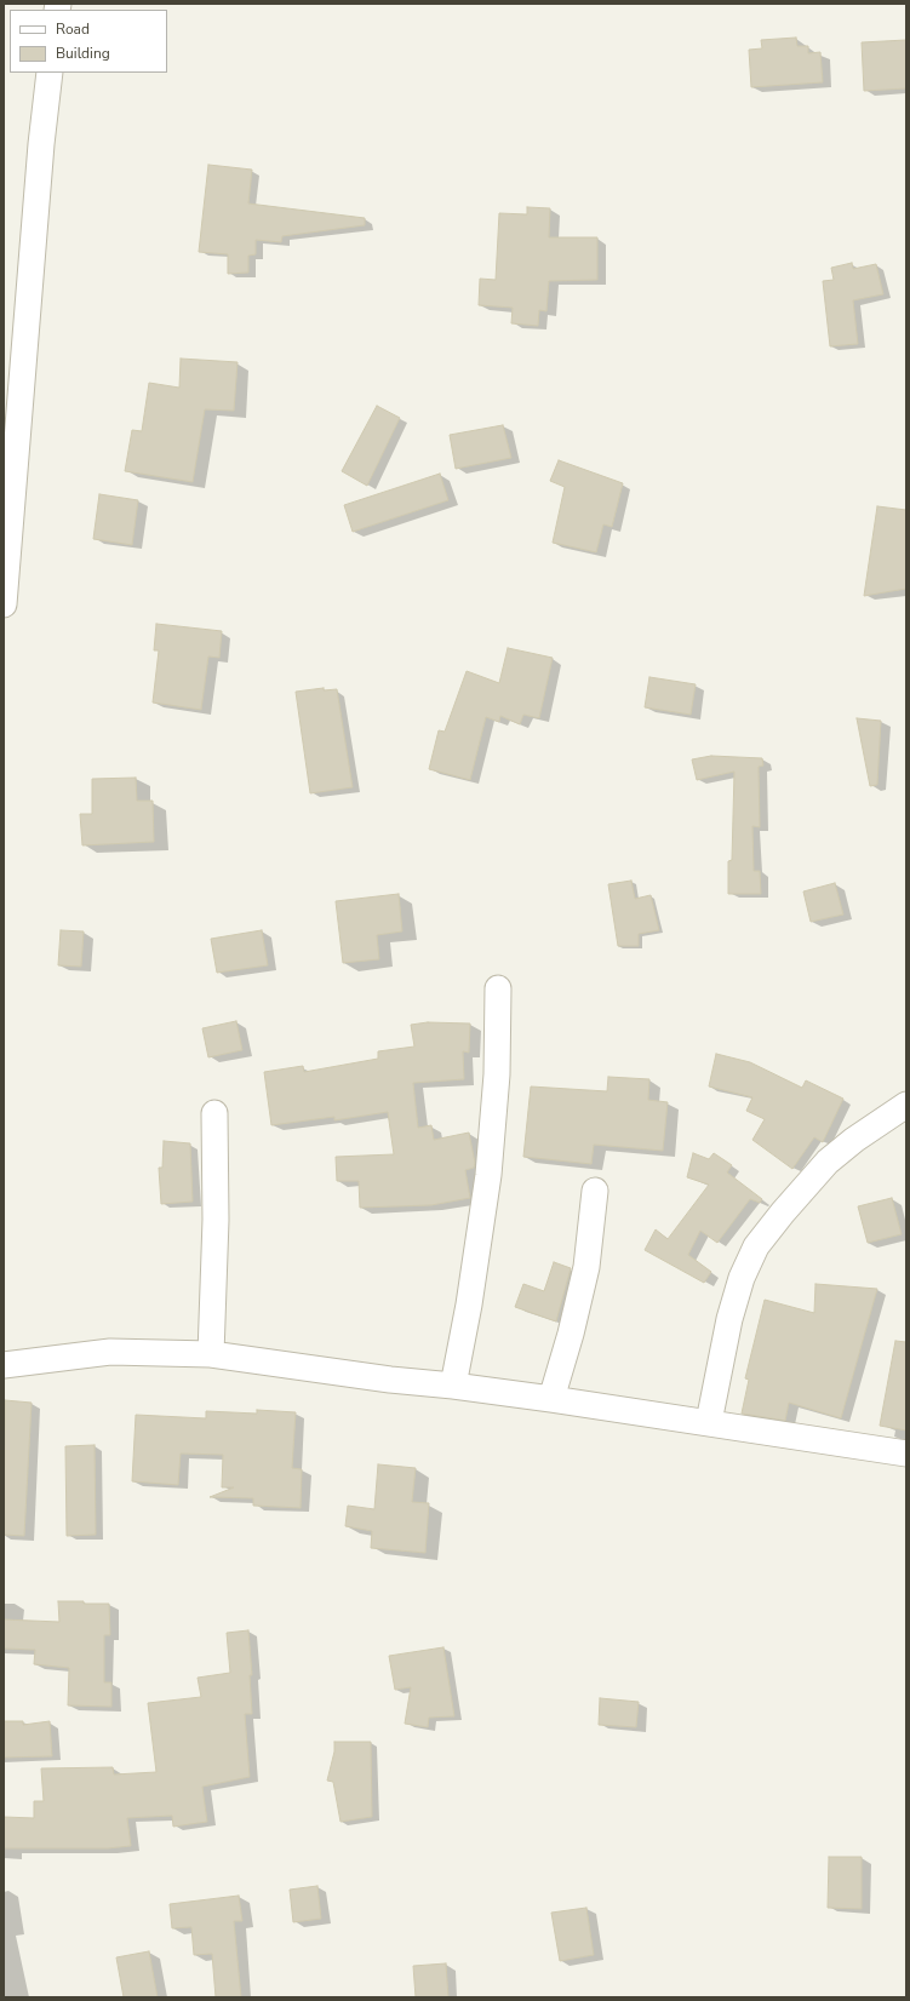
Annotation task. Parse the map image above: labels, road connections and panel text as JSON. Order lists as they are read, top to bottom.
{
  "legend": ["Road", "Building"]
}
